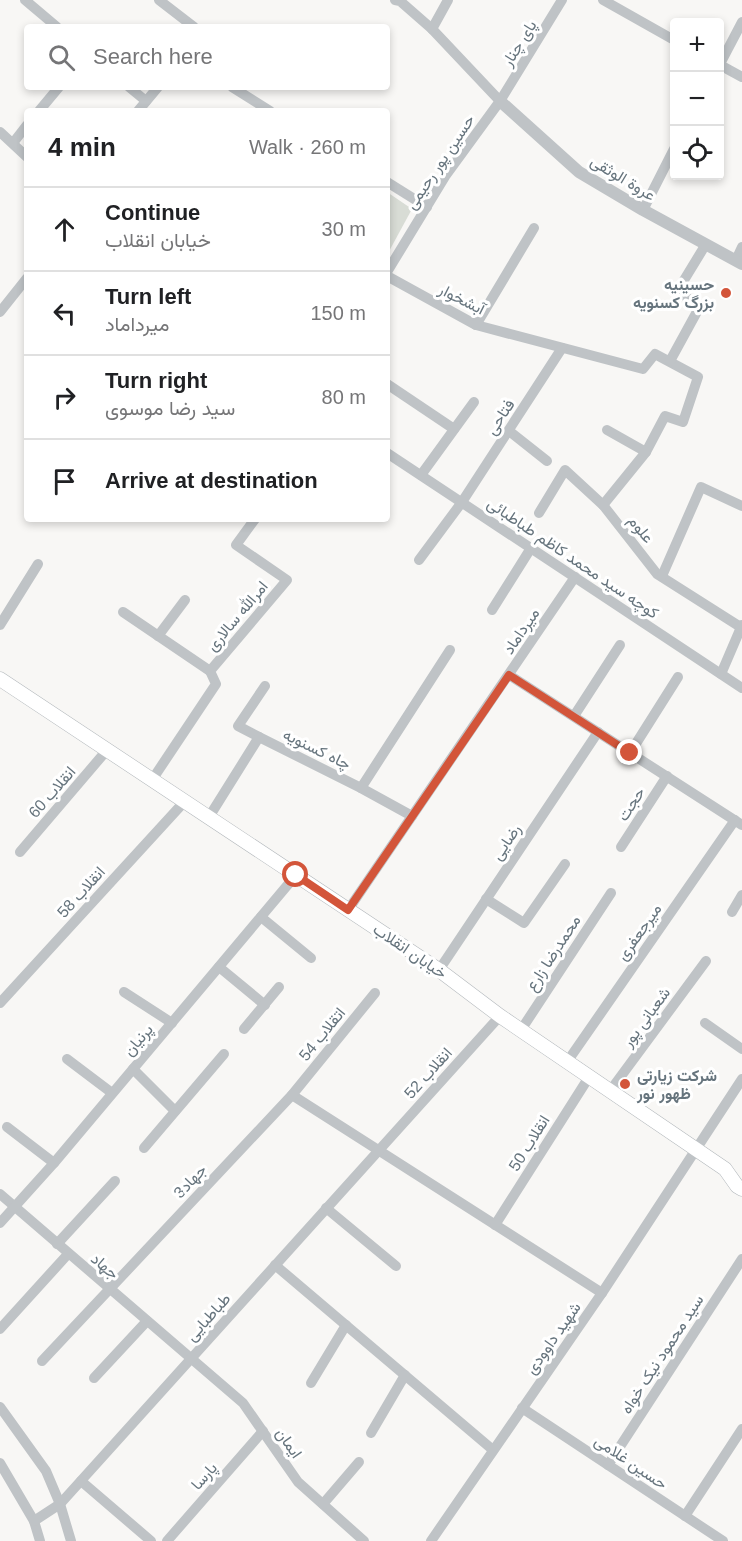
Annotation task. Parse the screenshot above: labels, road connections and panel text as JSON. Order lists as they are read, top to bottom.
{
  "streets": {
    "main road": ["خیابان انقلاب"],
    "street": [
      "پای چنار",
      "حسین پور رحیمی",
      "عروة الوثقی",
      "آبشخوار",
      "فتاحی",
      "علوم",
      "کوچه سید محمد کاظم طباطبائی",
      "امرالله سالاری",
      "میرداماد",
      "چاه کسنویه",
      "انقلاب 60",
      "حجت",
      "رضایی",
      "انقلاب 58",
      "میرجعفری",
      "محمدرضا زارع",
      "شعبانی پور",
      "اتقلاب 54",
      "پرنیان",
      "انقلاب 52",
      "انقلاب 50",
      "جهاد3",
      "جهاد",
      "طباطبایی",
      "شهید داوودی",
      "سید محمود نیک خواه",
      "ایمان",
      "حسین غلامی",
      "پارسا"
    ]
  },
  "crossings": [
    ["پای چنار", "حسین پور رحیمی"],
    ["پای چنار", "عروة الوثقی"],
    ["حسین پور رحیمی", "عروة الوثقی"],
    ["آبشخوار", "فتاحی"],
    ["فتاحی", "کوچه سید محمد کاظم طباطبائی"],
    ["کوچه سید محمد کاظم طباطبائی", "میرداماد"],
    ["امرالله سالاری", "خیابان انقلاب"],
    ["میرداماد", "چاه کسنویه"],
    ["میرداماد", "خیابان انقلاب"],
    ["چاه کسنویه", "خیابان انقلاب"],
    ["انقلاب 60", "خیابان انقلاب"],
    ["رضایی", "خیابان انقلاب"],
    ["انقلاب 58", "خیابان انقلاب"],
    ["میرجعفری", "خیابان انقلاب"],
    ["خیابان انقلاب", "محمدرضا زارع"],
    ["خیابان انقلاب", "شعبانی پور"],
    ["خیابان انقلاب", "پرنیان"],
    ["خیابان انقلاب", "انقلاب 52"],
    ["خیابان انقلاب", "انقلاب 50"],
    ["خیابان انقلاب", "شهید داوودی"],
    ["اتقلاب 54", "جهاد3"],
    ["پرنیان", "جهاد"],
    ["انقلاب 52", "طباطبایی"],
    ["جهاد3", "جهاد"],
    ["جهاد", "طباطبایی"],
    ["جهاد", "ایمان"],
    ["طباطبایی", "ایمان"],
    ["شهید داوودی", "حسین غلامی"],
    ["سید محمود نیک خواه", "حسین غلامی"],
    ["ایمان", "پارسا"]
  ],
  "places": ["حسینیه بزرگ کسنویه", "شرکت زیارتی ظهور نور"],
  "page": {
    "map_buttons": ["+", "−"],
    "search": "Search here",
    "heading": ["4 min", "Walk · 260 m"],
    "list": [
      ["Continue", "خیابان انقلاب", "30 m"],
      ["Turn left", "میرداماد", "150 m"],
      ["Turn right", "سید رضا موسوی", "80 m"],
      "Arrive at destination"
    ]
  }
}
